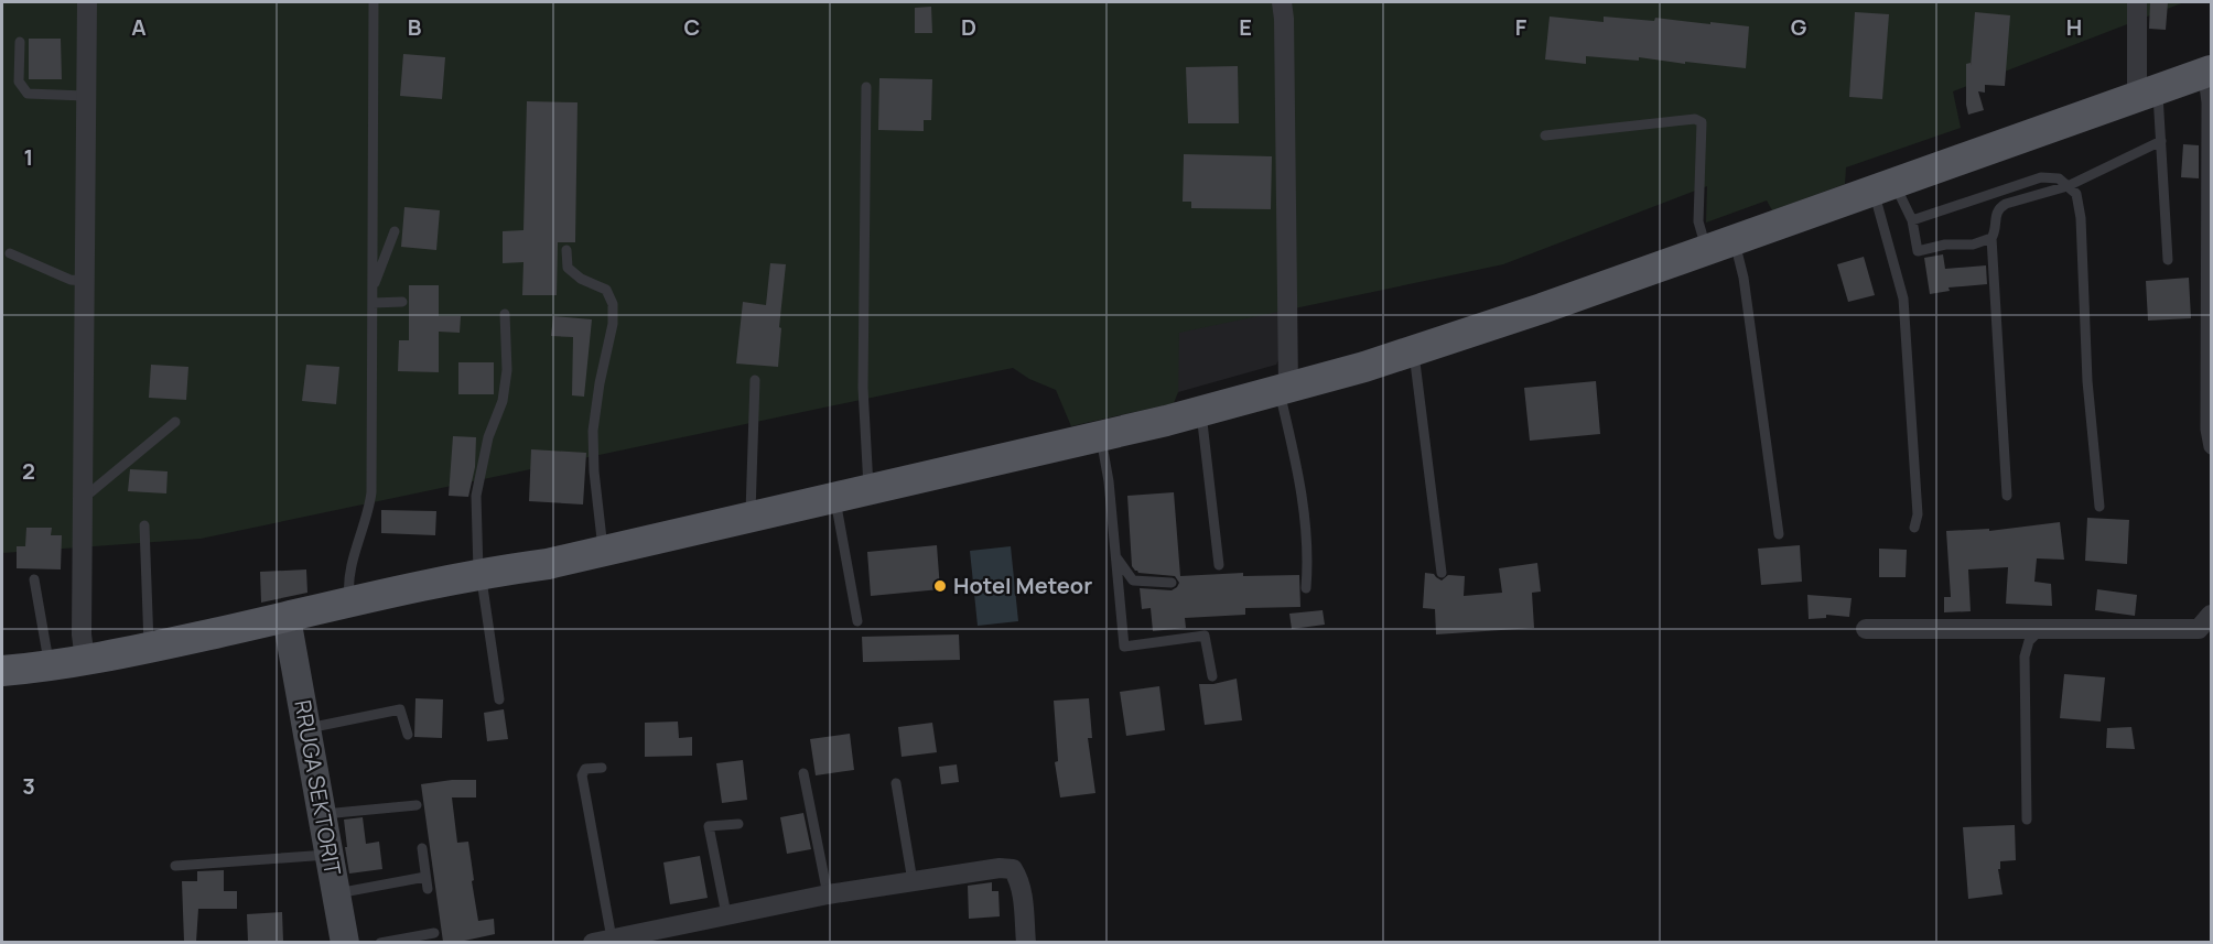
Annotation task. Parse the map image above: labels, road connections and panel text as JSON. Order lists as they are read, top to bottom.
{
  "streets": {
    "street": ["RRUGA SEKTORIT"]
  },
  "places": ["Hotel Meteor"],
  "grid": {
    "columns": [
      "A",
      "B",
      "C",
      "D",
      "E",
      "F",
      "G",
      "H"
    ],
    "rows": ["1", "2", "3"]
  }
}
